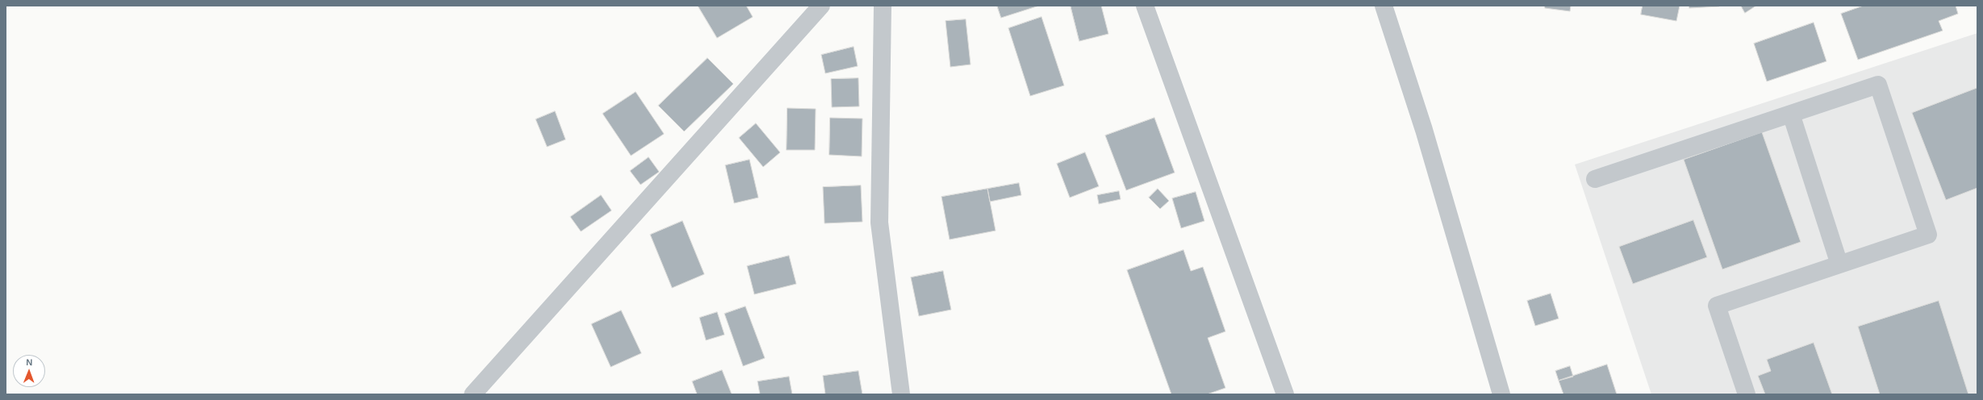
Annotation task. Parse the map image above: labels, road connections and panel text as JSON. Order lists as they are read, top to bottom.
{
  "north": "top"
}
